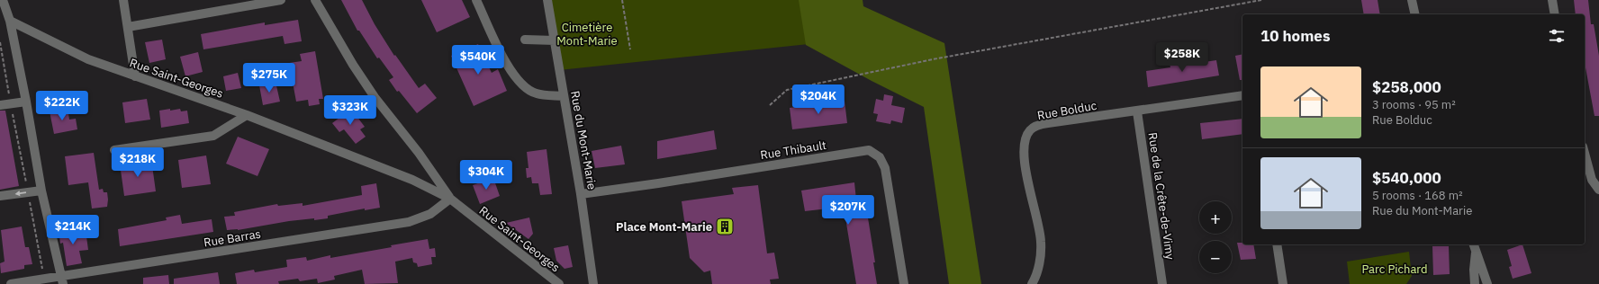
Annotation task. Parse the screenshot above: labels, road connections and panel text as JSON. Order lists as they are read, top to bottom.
{
  "streets": {
    "street": [
      "Rue Saint-Georges",
      "Rue Bolduc",
      "Rue du Mont-Marie",
      "Rue Thibault",
      "Rue de la Crête-de-Vimy",
      "Rue Barras"
    ]
  },
  "crossings": [
    ["Rue Saint-Georges", "Rue Barras"],
    ["Rue Bolduc", "Rue de la Crête-de-Vimy"],
    ["Rue du Mont-Marie", "Rue Thibault"]
  ],
  "parks": ["Cimetière Mont-Marie", "Parc Pichard"],
  "places": {
    "building": ["Place Mont-Marie"]
  },
  "page": {
    "heading": "10 homes",
    "price": [
      "$258K",
      "$540K",
      "$275K",
      "$204K",
      "$222K",
      "$323K",
      "$218K",
      "$304K",
      "$207K",
      "$214K"
    ],
    "list": [
      {
        "name": "$258,000",
        "note": "3 rooms · 95 m² · Rue Bolduc"
      },
      {
        "name": "$540,000",
        "note": "5 rooms · 168 m² · Rue du Mont-Marie"
      }
    ],
    "map_buttons": ["+", "−"]
  }
}
